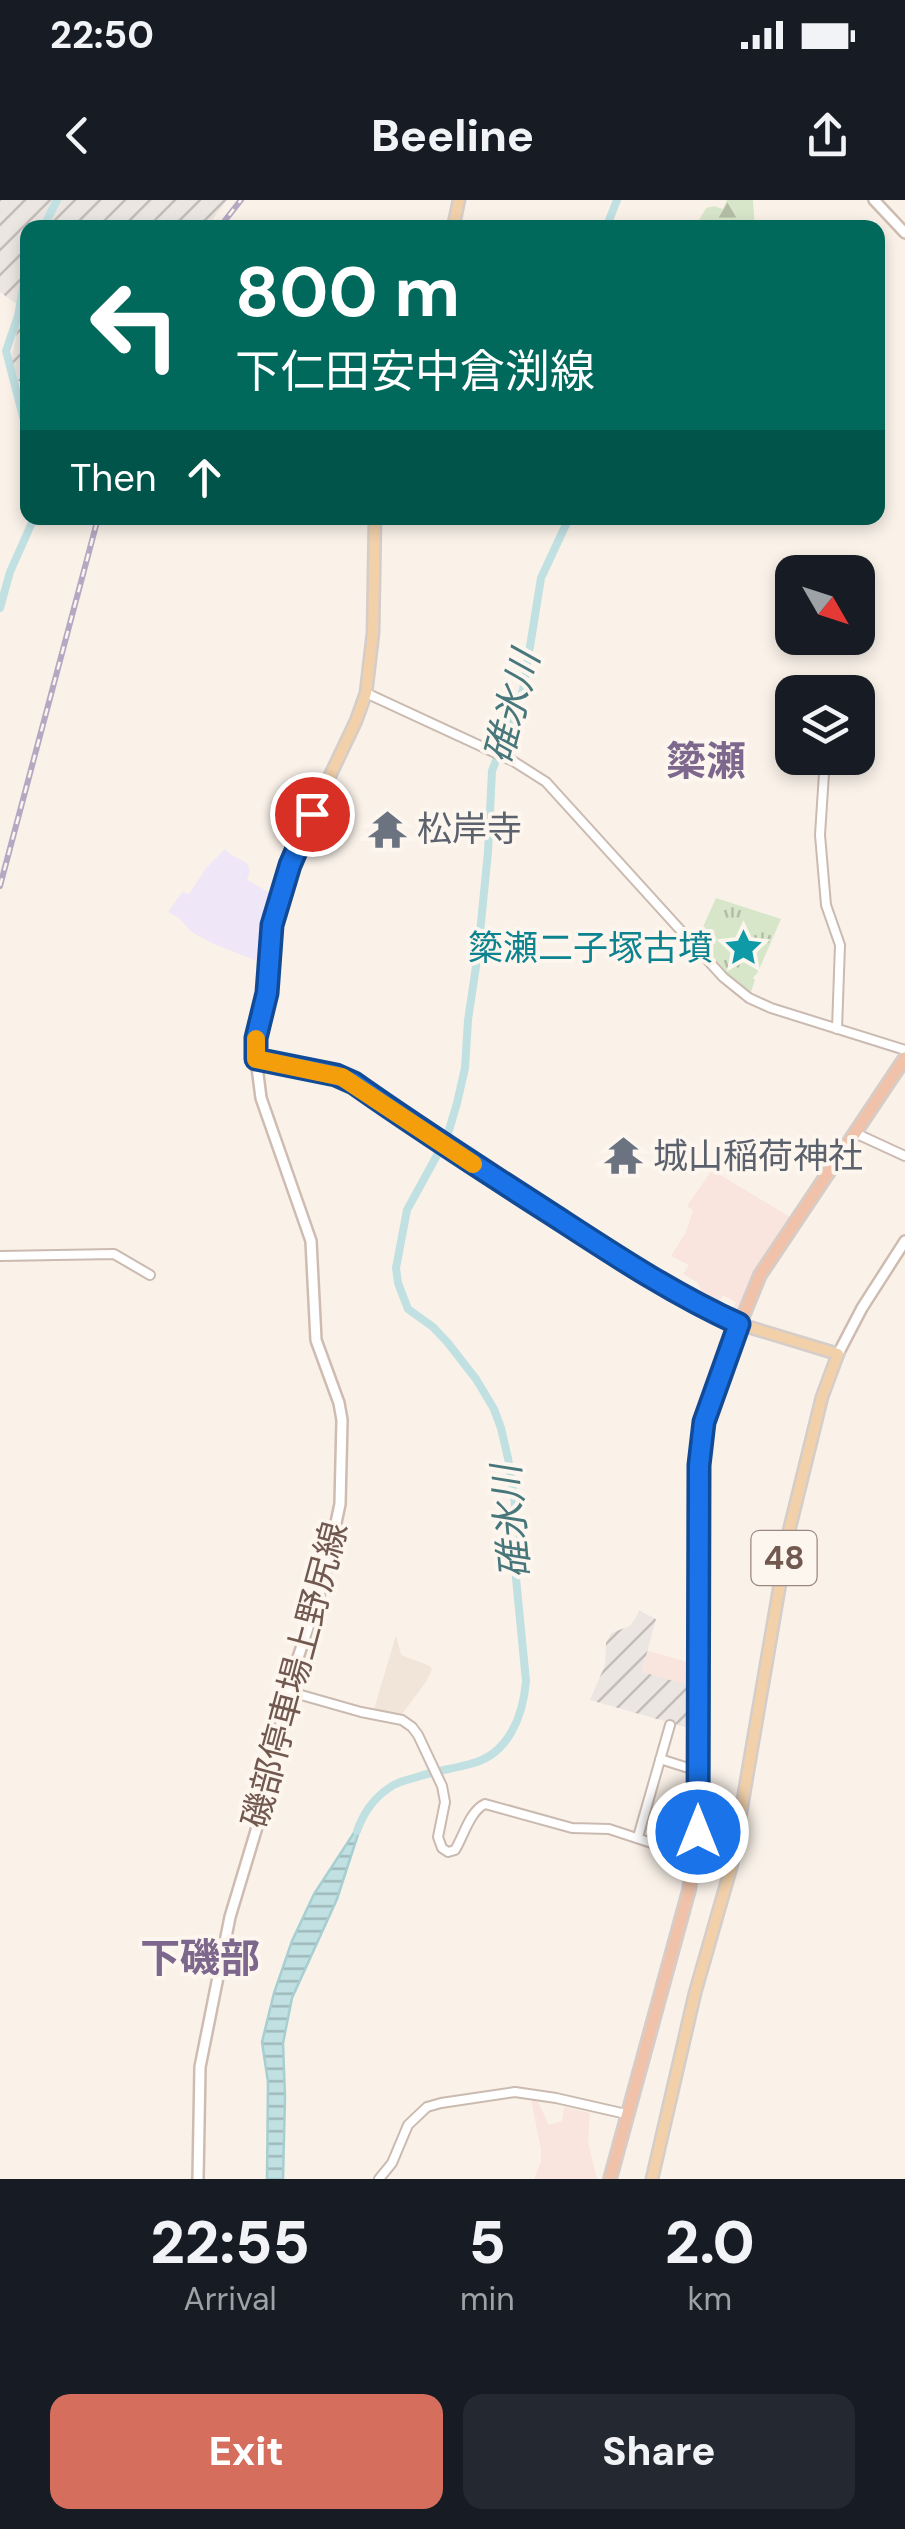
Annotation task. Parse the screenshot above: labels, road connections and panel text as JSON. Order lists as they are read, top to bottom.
{
  "streets": {
    "main road": ["48", "磯部停車場上野尻線"]
  },
  "districts": ["簗瀬", "下磯部"],
  "water": ["碓氷川"],
  "places": {
    "temple": ["松岸寺", "城山稲荷神社"],
    "place": ["簗瀬二子塚古墳"]
  },
  "north": "bottom right",
  "page": {
    "status": "22:50",
    "header": "Beeline",
    "turn": ["800 m", "下仁田安中倉渕線"],
    "then": "Then",
    "eta": [
      "22:55",
      "Arrival",
      "5",
      "min",
      "2.0",
      "km"
    ],
    "buttons": ["Exit", "Share"]
  }
}
